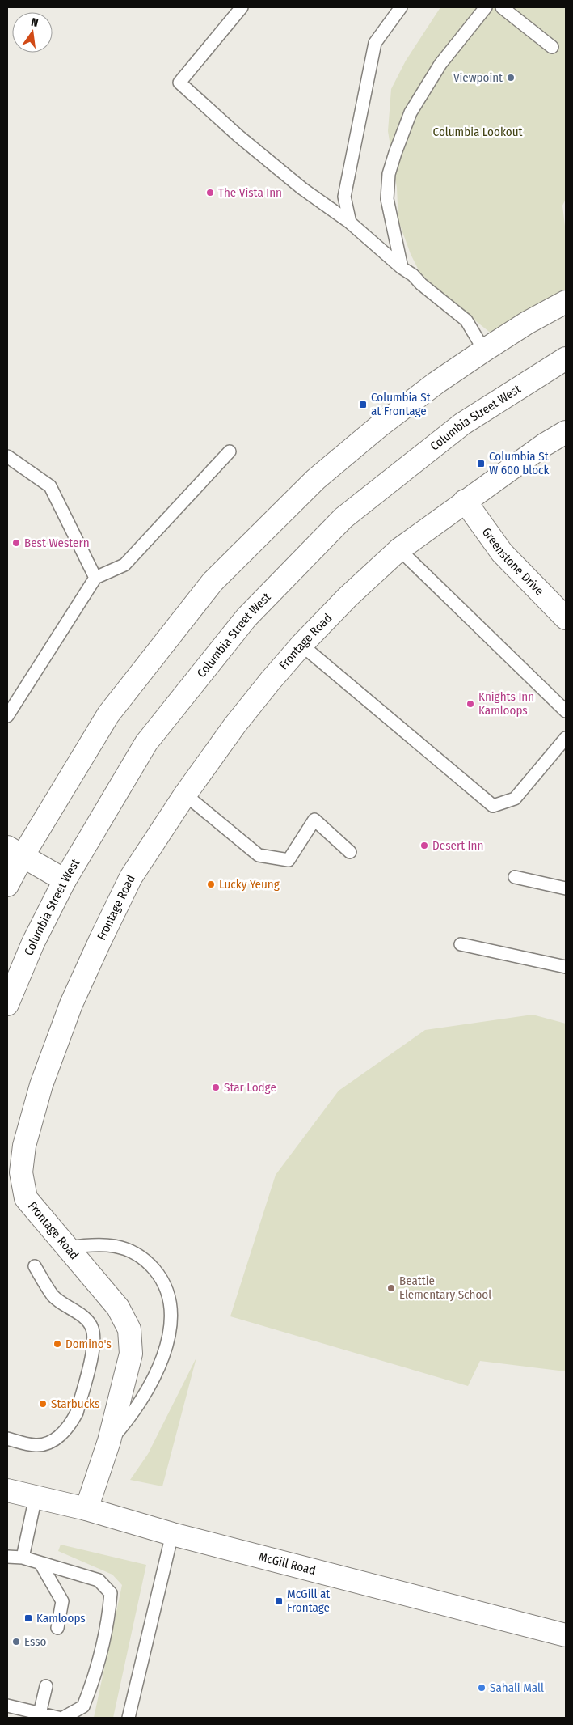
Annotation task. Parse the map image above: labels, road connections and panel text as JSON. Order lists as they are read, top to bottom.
{
  "streets": {
    "street": [
      "Columbia Street West",
      "Greenstone Drive",
      "Frontage Road",
      "McGill Road"
    ]
  },
  "crossings": [
    ["Greenstone Drive", "Frontage Road"],
    ["Frontage Road", "McGill Road"]
  ],
  "parks": ["Columbia Lookout"],
  "places": {
    "other": [
      "Viewpoint",
      "The Vista Inn",
      "Best Western",
      "Knights Inn Kamloops",
      "Desert Inn",
      "Lucky Yeung",
      "Star Lodge",
      "Beattie Elementary School",
      "Domino's",
      "Starbucks",
      "Esso",
      "Sahali Mall"
    ],
    "transit": [
      "Columbia St at Frontage",
      "Columbia St W 600 block",
      "McGill at Frontage",
      "Kamloops"
    ]
  },
  "north": "top"
}
